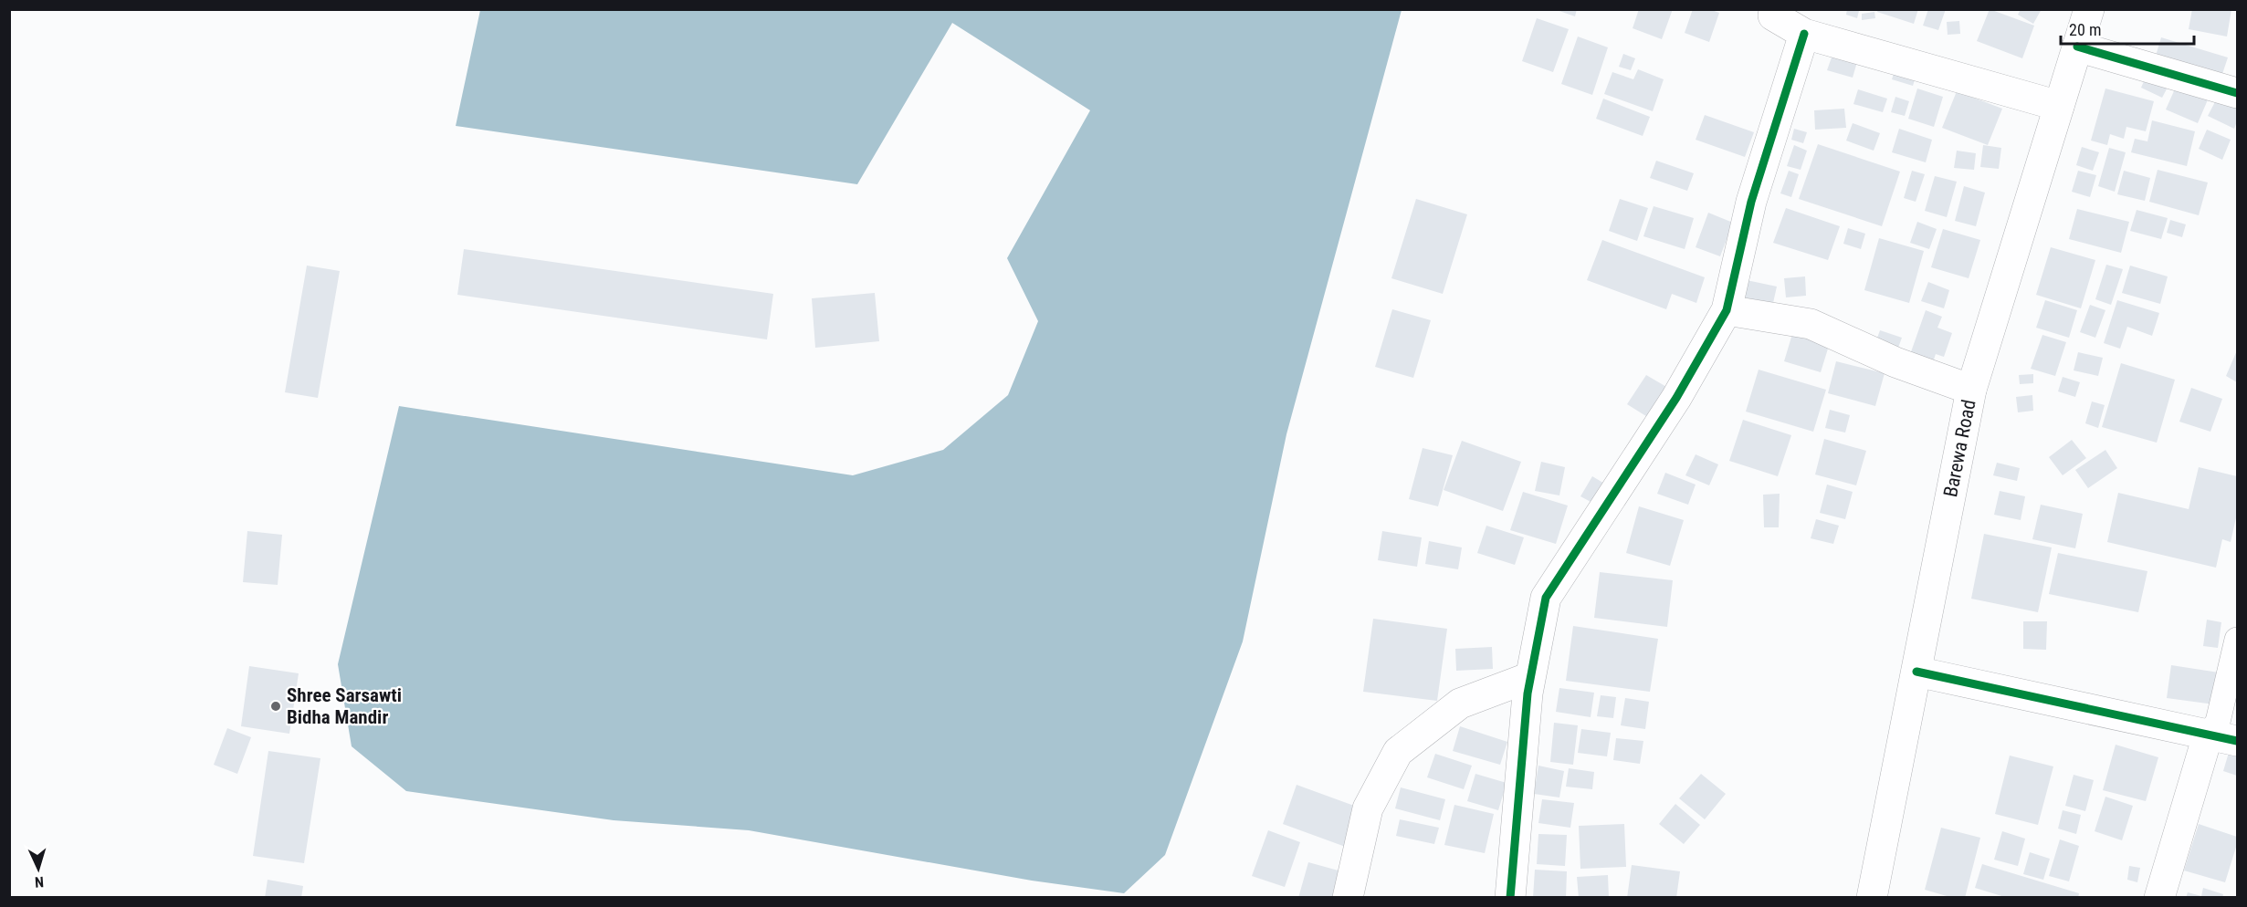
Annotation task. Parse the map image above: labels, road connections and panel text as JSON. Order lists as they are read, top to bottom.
{
  "streets": {
    "street": ["Barewa Road"]
  },
  "places": ["Shree Sarsawti Bidha Mandir"],
  "scale_bar": "20 m",
  "north": "bottom"
}
